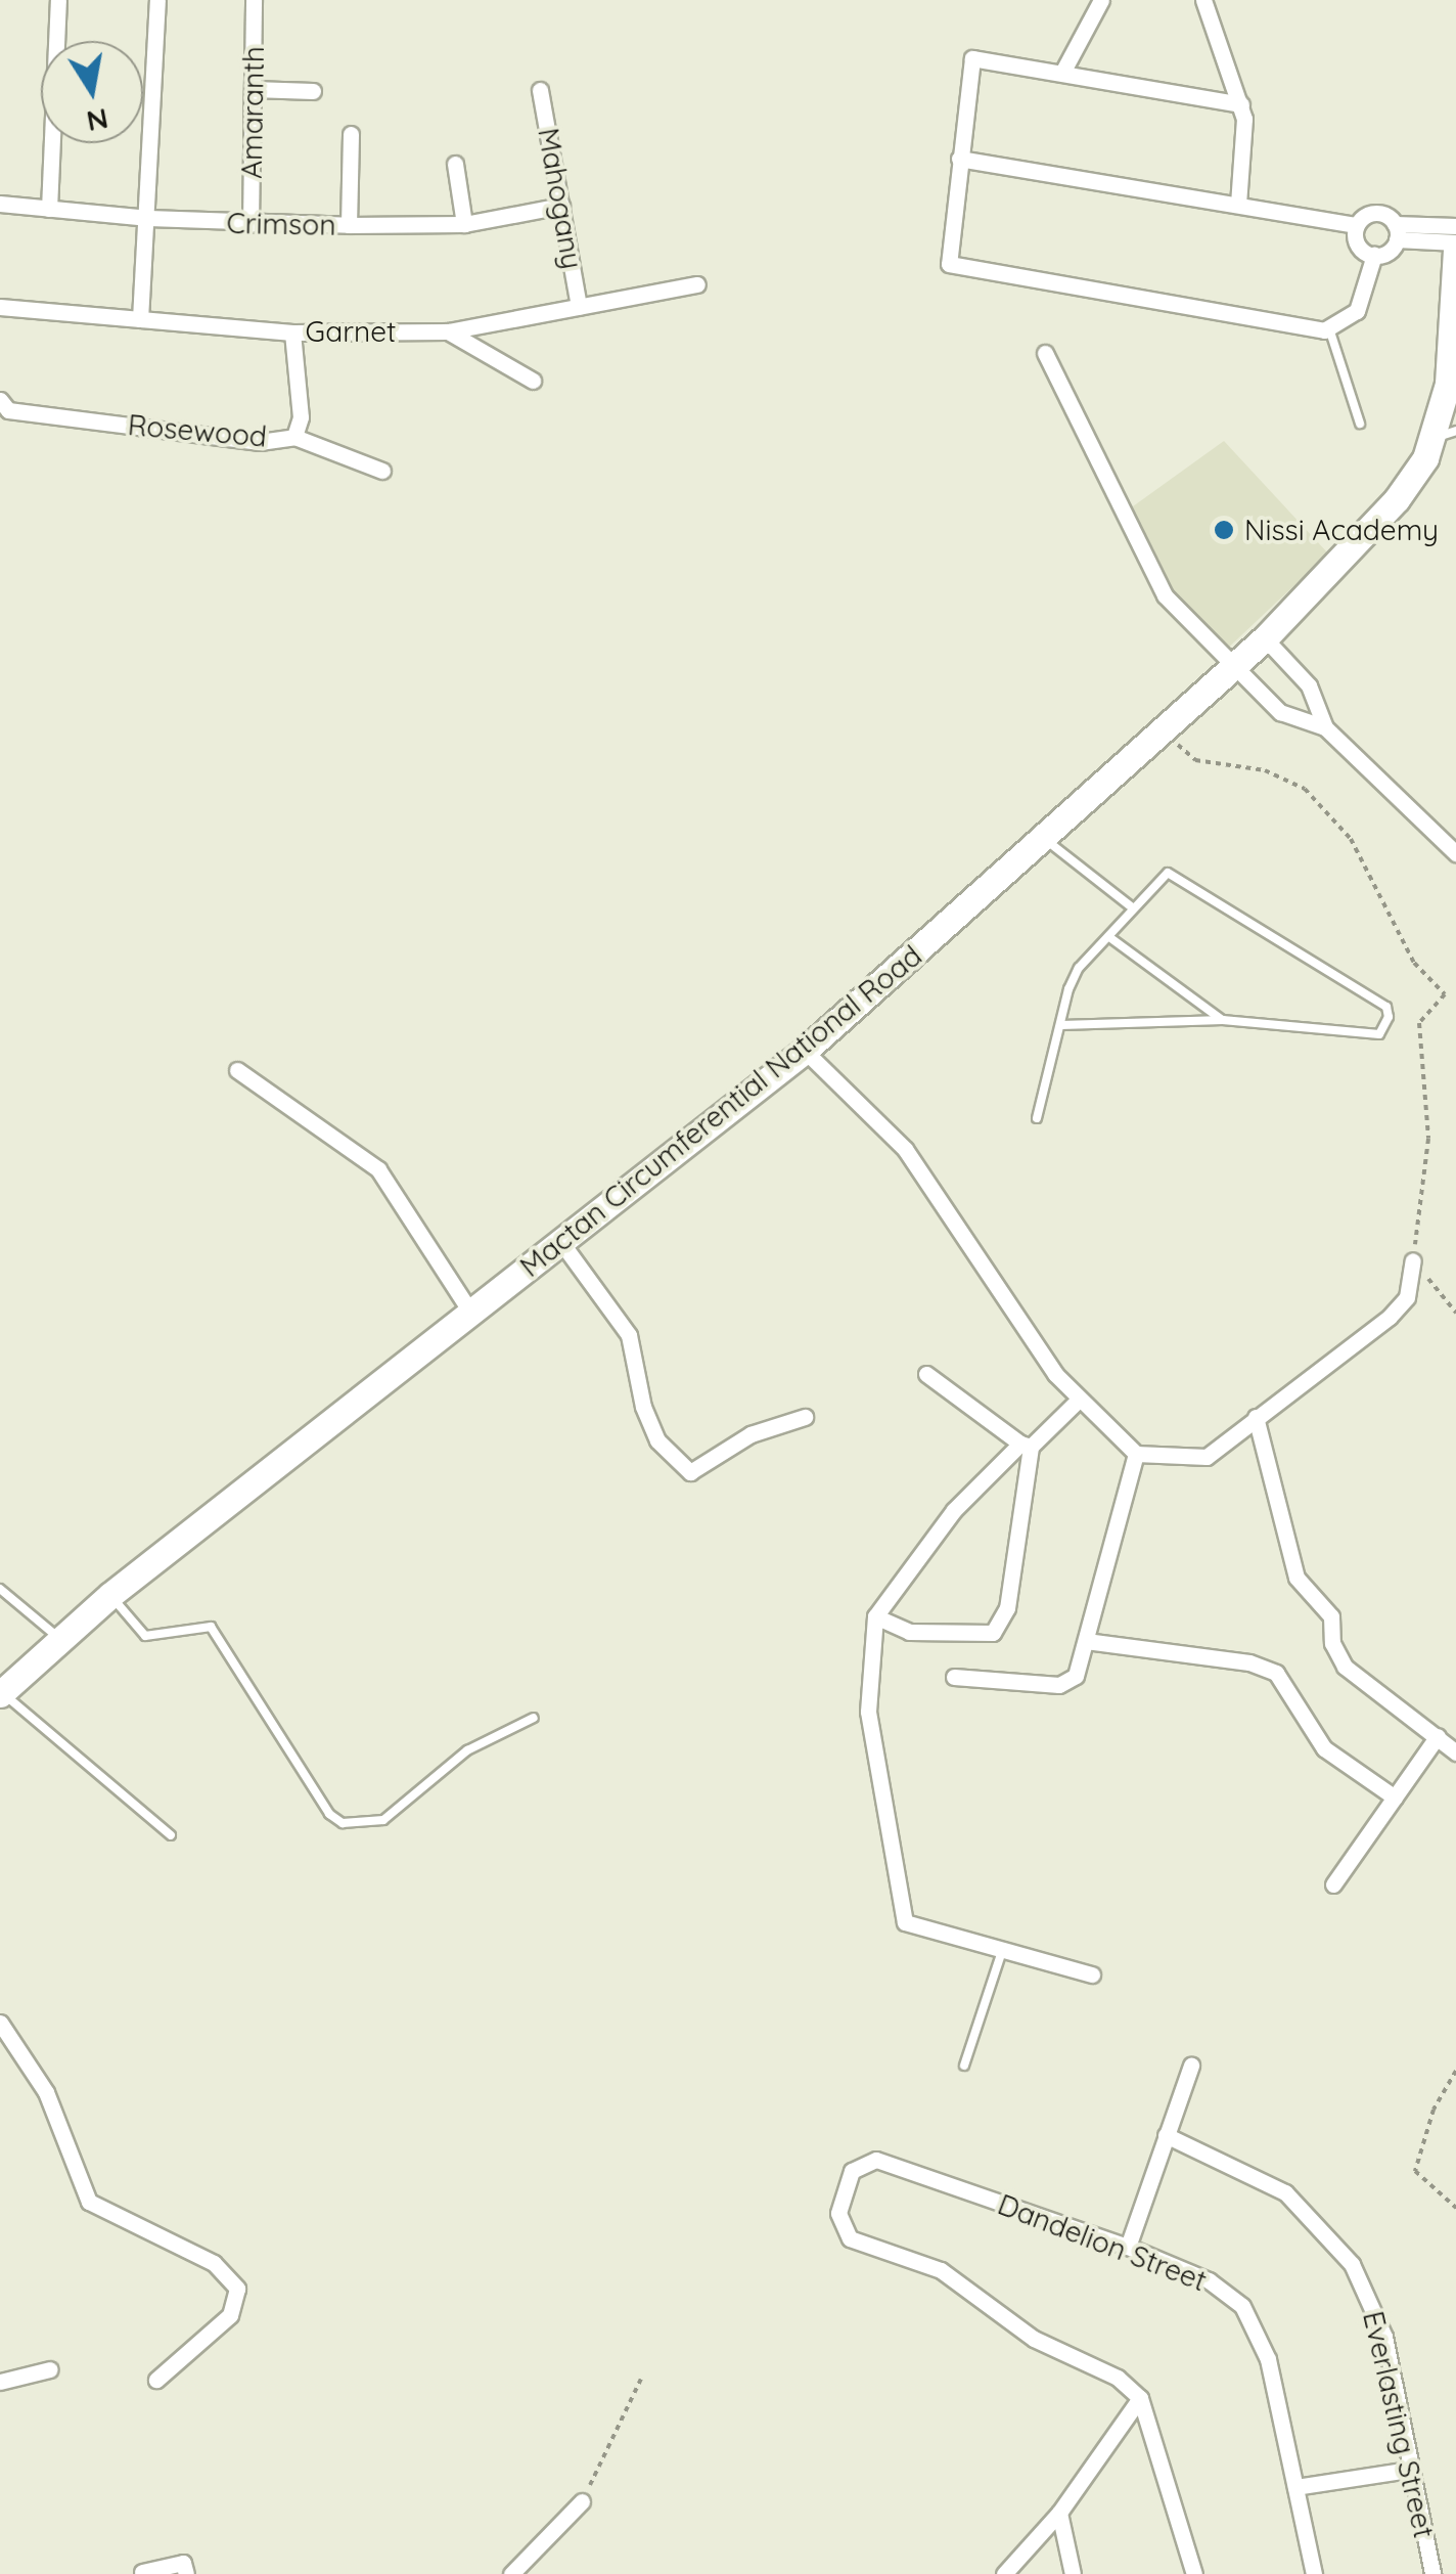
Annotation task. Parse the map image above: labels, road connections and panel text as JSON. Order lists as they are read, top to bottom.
{
  "streets": {
    "main road": ["Mactan Circumferential National Road"],
    "street": [
      "Amaranth",
      "Mahogany",
      "Crimson",
      "Garnet",
      "Rosewood",
      "Dandelion Street",
      "Everlasting Street"
    ]
  },
  "crossings": [
    ["Amaranth", "Crimson"],
    ["Mahogany", "Crimson"],
    ["Mahogany", "Garnet"],
    ["Garnet", "Rosewood"]
  ],
  "places": ["Nissi Academy"],
  "north": "bottom"
}
